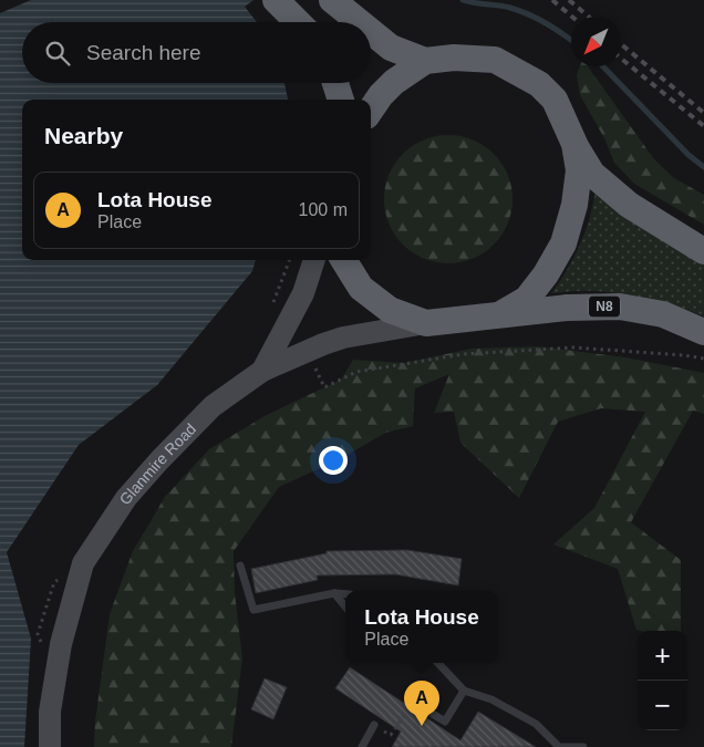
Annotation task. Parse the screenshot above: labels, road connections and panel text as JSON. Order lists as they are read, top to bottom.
{
  "streets": {
    "highway": ["N8"],
    "main road": ["Glanmire Road"]
  },
  "crossings": [
    ["N8", "Glanmire Road"]
  ],
  "north": "bottom left",
  "page": {
    "search": "Search here",
    "heading": "Nearby",
    "list": [
      {
        "mark": "A",
        "name": "Lota House",
        "note": "Place",
        "value": "100 m"
      }
    ],
    "popup": ["Lota House", "Place"],
    "map_buttons": ["+", "−"],
    "pins": "A"
  }
}
